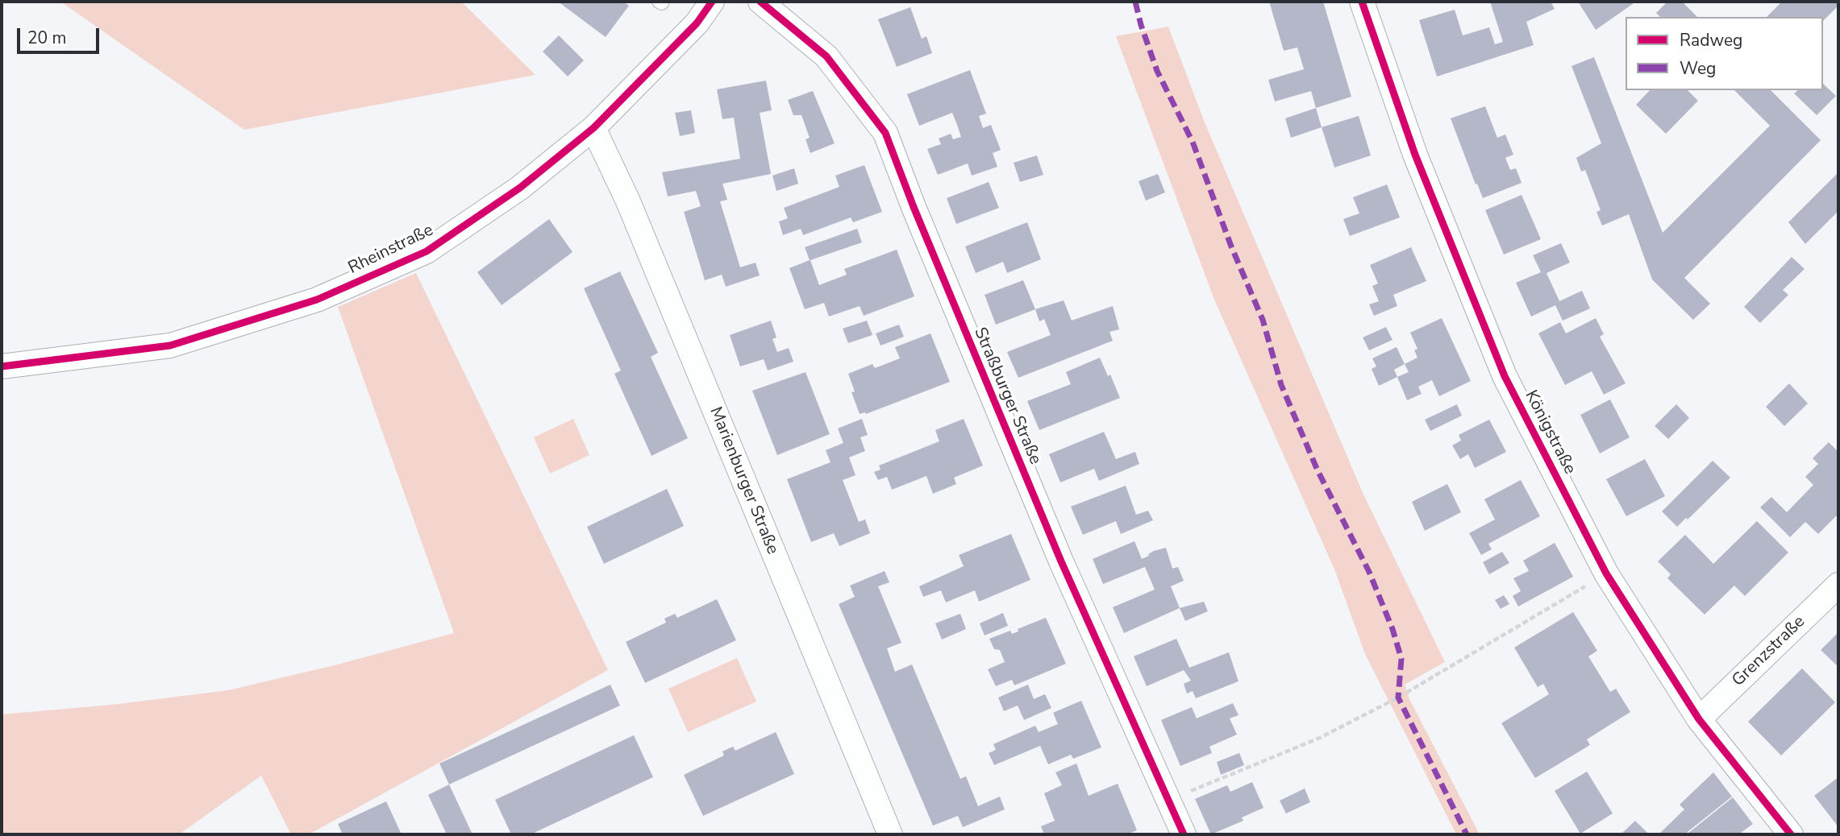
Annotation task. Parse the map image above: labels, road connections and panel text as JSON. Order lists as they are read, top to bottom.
{
  "streets": {
    "street": [
      "Rheinstraße",
      "Straßburger Straße",
      "Königstraße",
      "Marienburger Straße",
      "Grenzstraße"
    ]
  },
  "crossings": [
    ["Rheinstraße", "Marienburger Straße"],
    ["Königstraße", "Grenzstraße"]
  ],
  "legend": ["Radweg", "Weg"],
  "scale_bar": "20 m"
}
